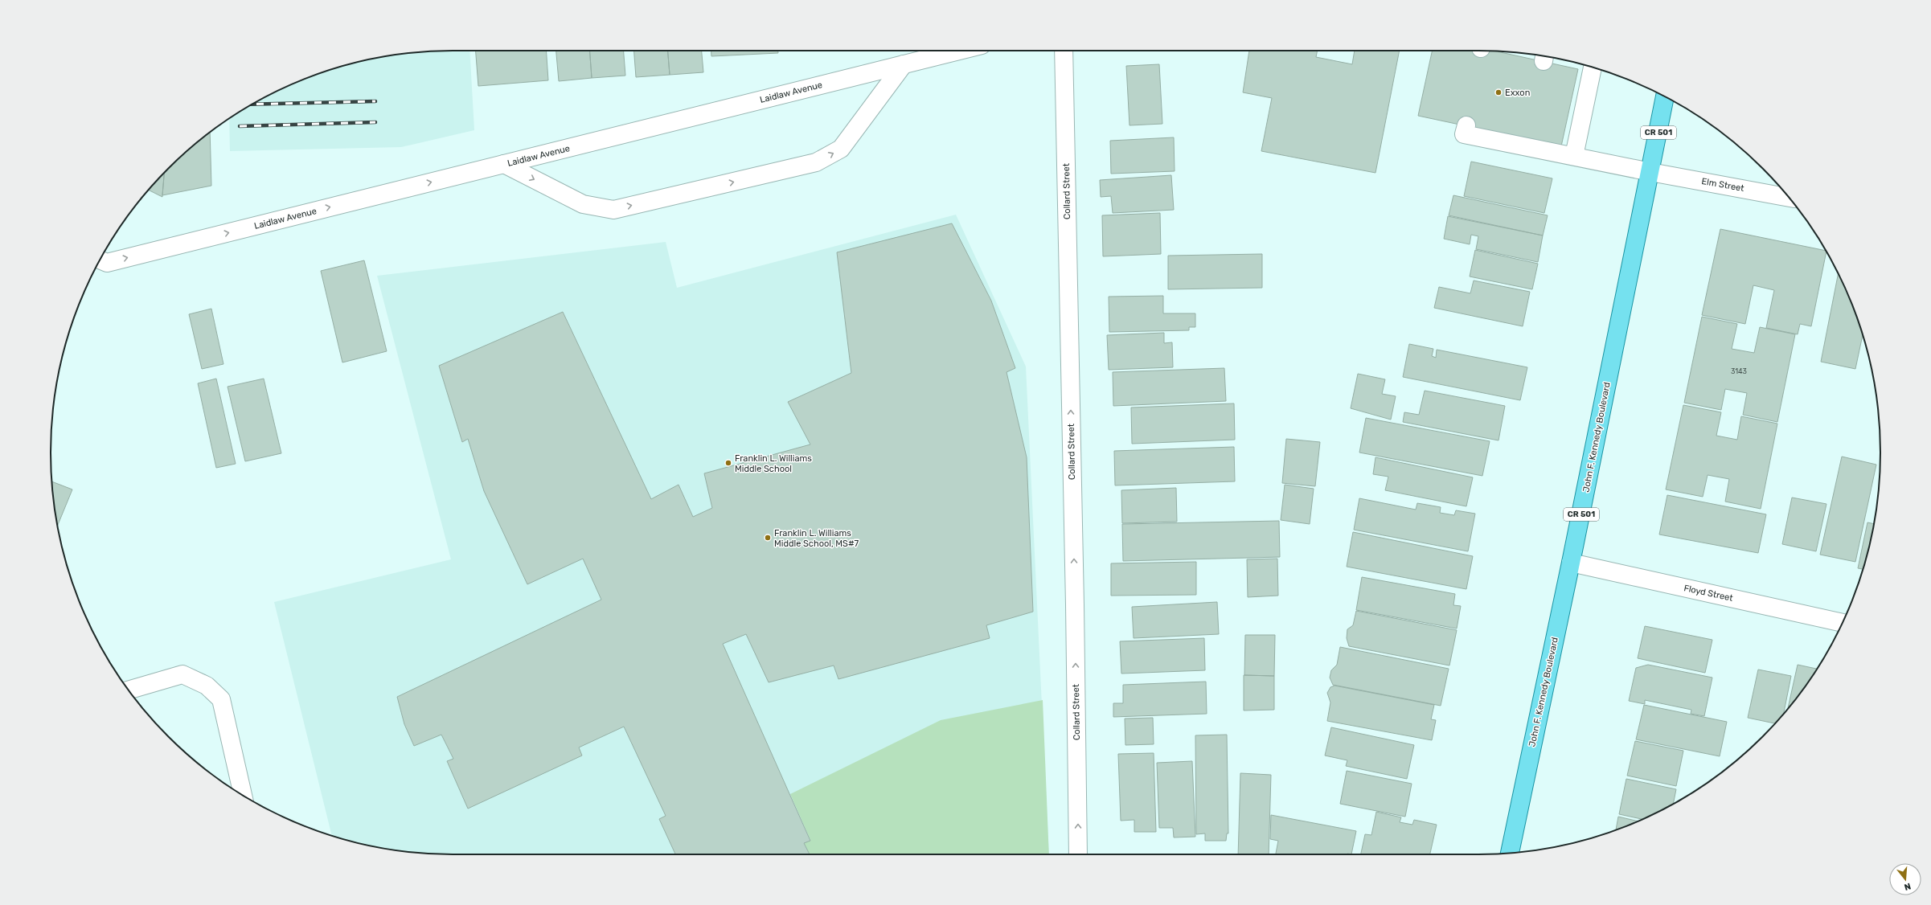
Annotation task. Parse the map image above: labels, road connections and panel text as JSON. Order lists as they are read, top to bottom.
{
  "streets": {
    "main road": ["CR 501", "John F. Kennedy Boulevard"],
    "street": [
      "Laidlaw Avenue",
      "Elm Street",
      "Collard Street",
      "Floyd Street"
    ]
  },
  "crossings": [
    ["Elm Street", "John F. Kennedy Boulevard"],
    ["John F. Kennedy Boulevard", "Floyd Street"]
  ],
  "one_way": ["Laidlaw Avenue", "Collard Street"],
  "places": ["Exxon", "Franklin L. Williams Middle School", "Franklin L. Williams Middle School, MS#7"],
  "house_numbers": ["3143"],
  "north": "bottom"
}
